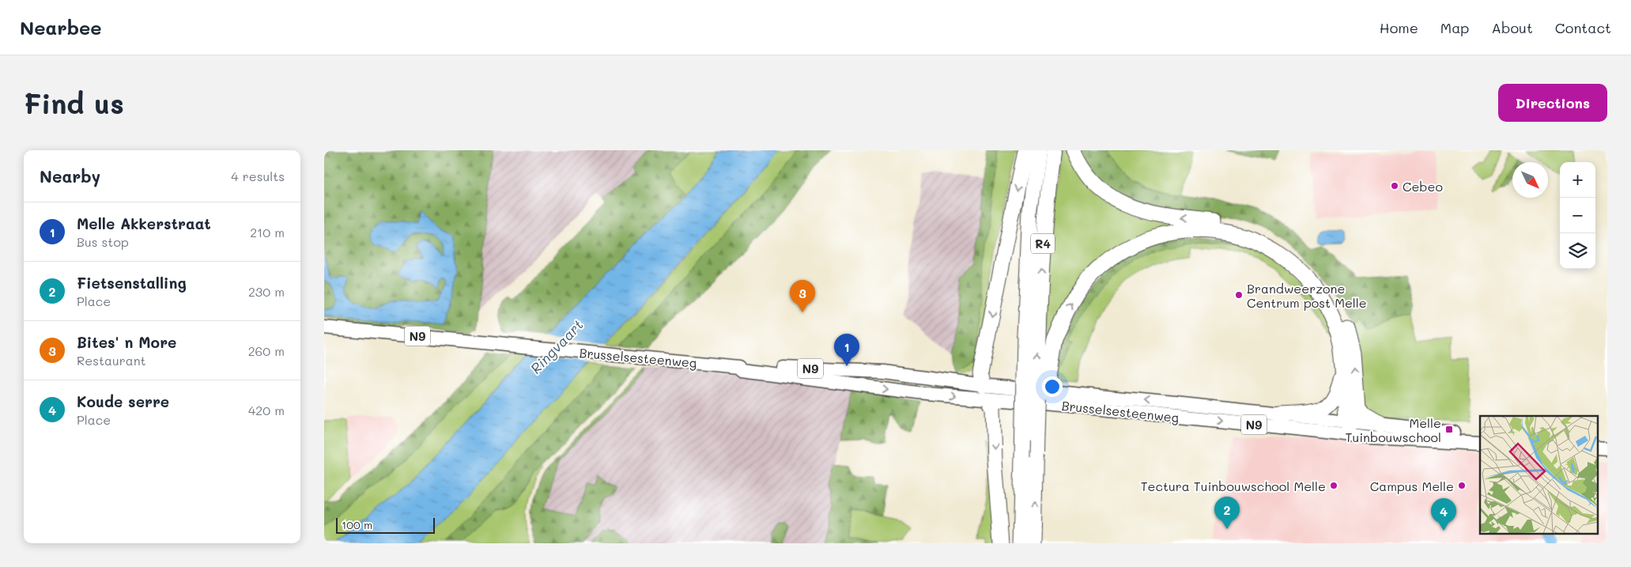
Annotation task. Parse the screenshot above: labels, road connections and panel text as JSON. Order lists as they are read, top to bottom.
{
  "streets": {
    "highway": ["R4"],
    "main road": ["N9", "Brusselsesteenweg"]
  },
  "water": ["Ringvaart"],
  "places": {
    "other": [
      "Cebeo",
      "Brandweerzone Centrum post Melle",
      "Tectura Tuinbouwschool Melle",
      "Campus Melle"
    ],
    "transit": ["Melle Tuinbouwschool"]
  },
  "scale_bar": "100 m",
  "north": "bottom right",
  "page": {
    "header": "Nearbee",
    "nav": [
      "Home",
      "Map",
      "About",
      "Contact"
    ],
    "buttons": "Directions",
    "title": "Find us",
    "heading": ["Nearby", "4 results"],
    "map_buttons": ["+", "−"],
    "list": [
      {
        "mark": "1",
        "name": "Melle Akkerstraat",
        "note": "Bus stop",
        "value": "210 m"
      },
      {
        "mark": "2",
        "name": "Fietsenstalling",
        "note": "Place",
        "value": "230 m"
      },
      {
        "mark": "3",
        "name": "Bites' n More",
        "note": "Restaurant",
        "value": "260 m"
      },
      {
        "mark": "4",
        "name": "Koude serre",
        "note": "Place",
        "value": "420 m"
      }
    ],
    "pins": [
      "3",
      "1",
      "2",
      "4"
    ],
    "scale": "100 m"
  }
}
